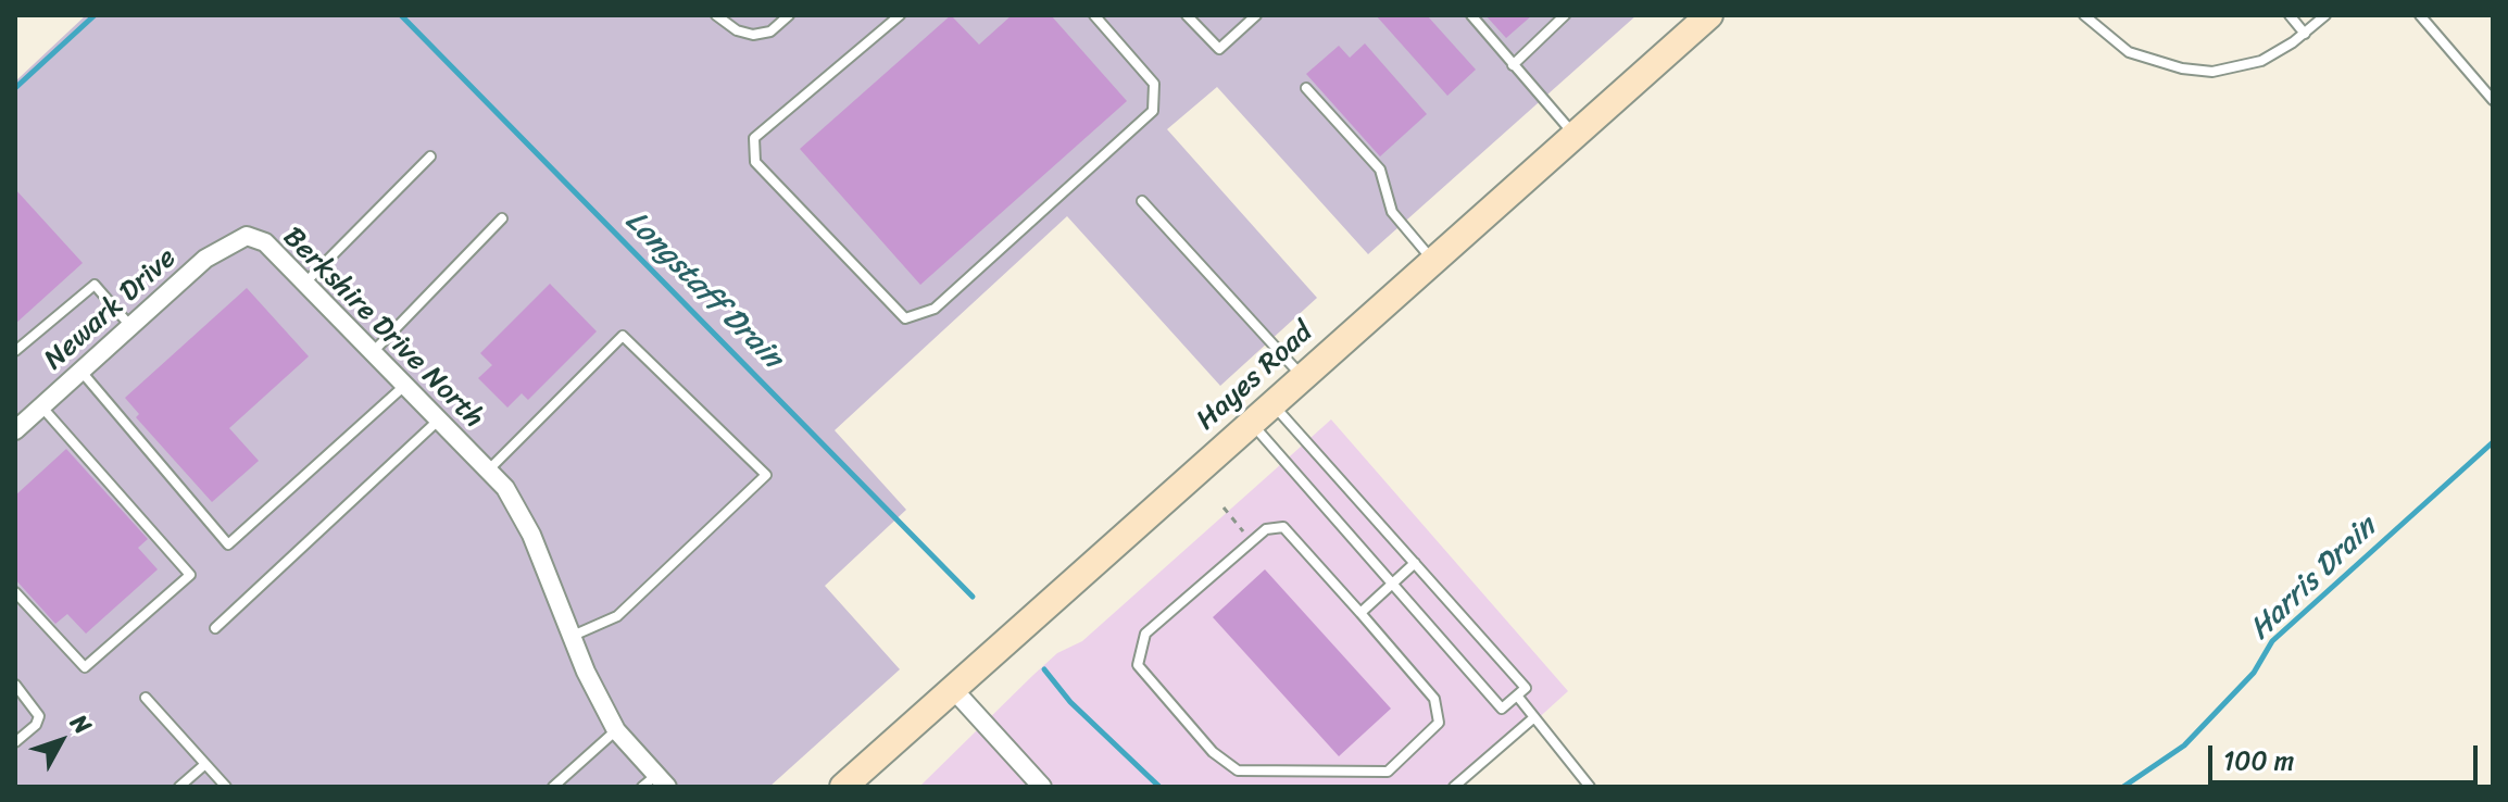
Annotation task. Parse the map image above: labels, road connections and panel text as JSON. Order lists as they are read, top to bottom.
{
  "streets": {
    "main road": ["Hayes Road"],
    "street": ["Newark Drive", "Berkshire Drive North"]
  },
  "crossings": [
    ["Newark Drive", "Berkshire Drive North"]
  ],
  "water": ["Longstaff Drain", "Harris Drain"],
  "scale_bar": "100 m",
  "north": "top right"
}
